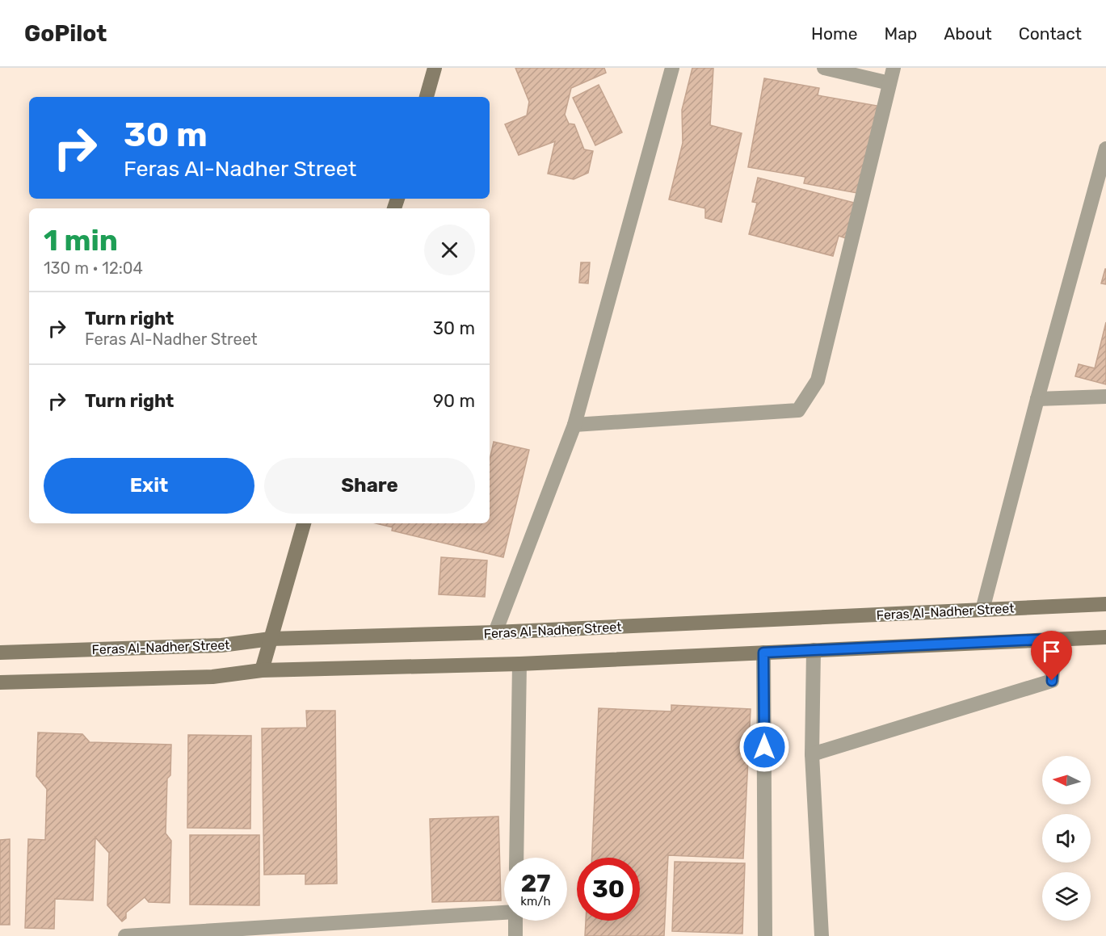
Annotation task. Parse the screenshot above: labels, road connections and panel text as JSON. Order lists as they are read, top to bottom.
{
  "streets": {
    "street": ["Feras Al-Nadher Street"]
  },
  "north": "left",
  "page": {
    "header": "GoPilot",
    "nav": [
      "Home",
      "Map",
      "About",
      "Contact"
    ],
    "turn": ["30 m", "Feras Al-Nadher Street"],
    "heading": ["1 min", "130 m · 12:04"],
    "list": [
      {
        "name": "Turn right",
        "note": "Feras Al-Nadher Street",
        "value": "30 m"
      },
      {
        "name": "Turn right",
        "value": "90 m"
      }
    ],
    "buttons": ["Exit", "Share"],
    "speed": "27 km/h",
    "limit": "30"
  }
}
